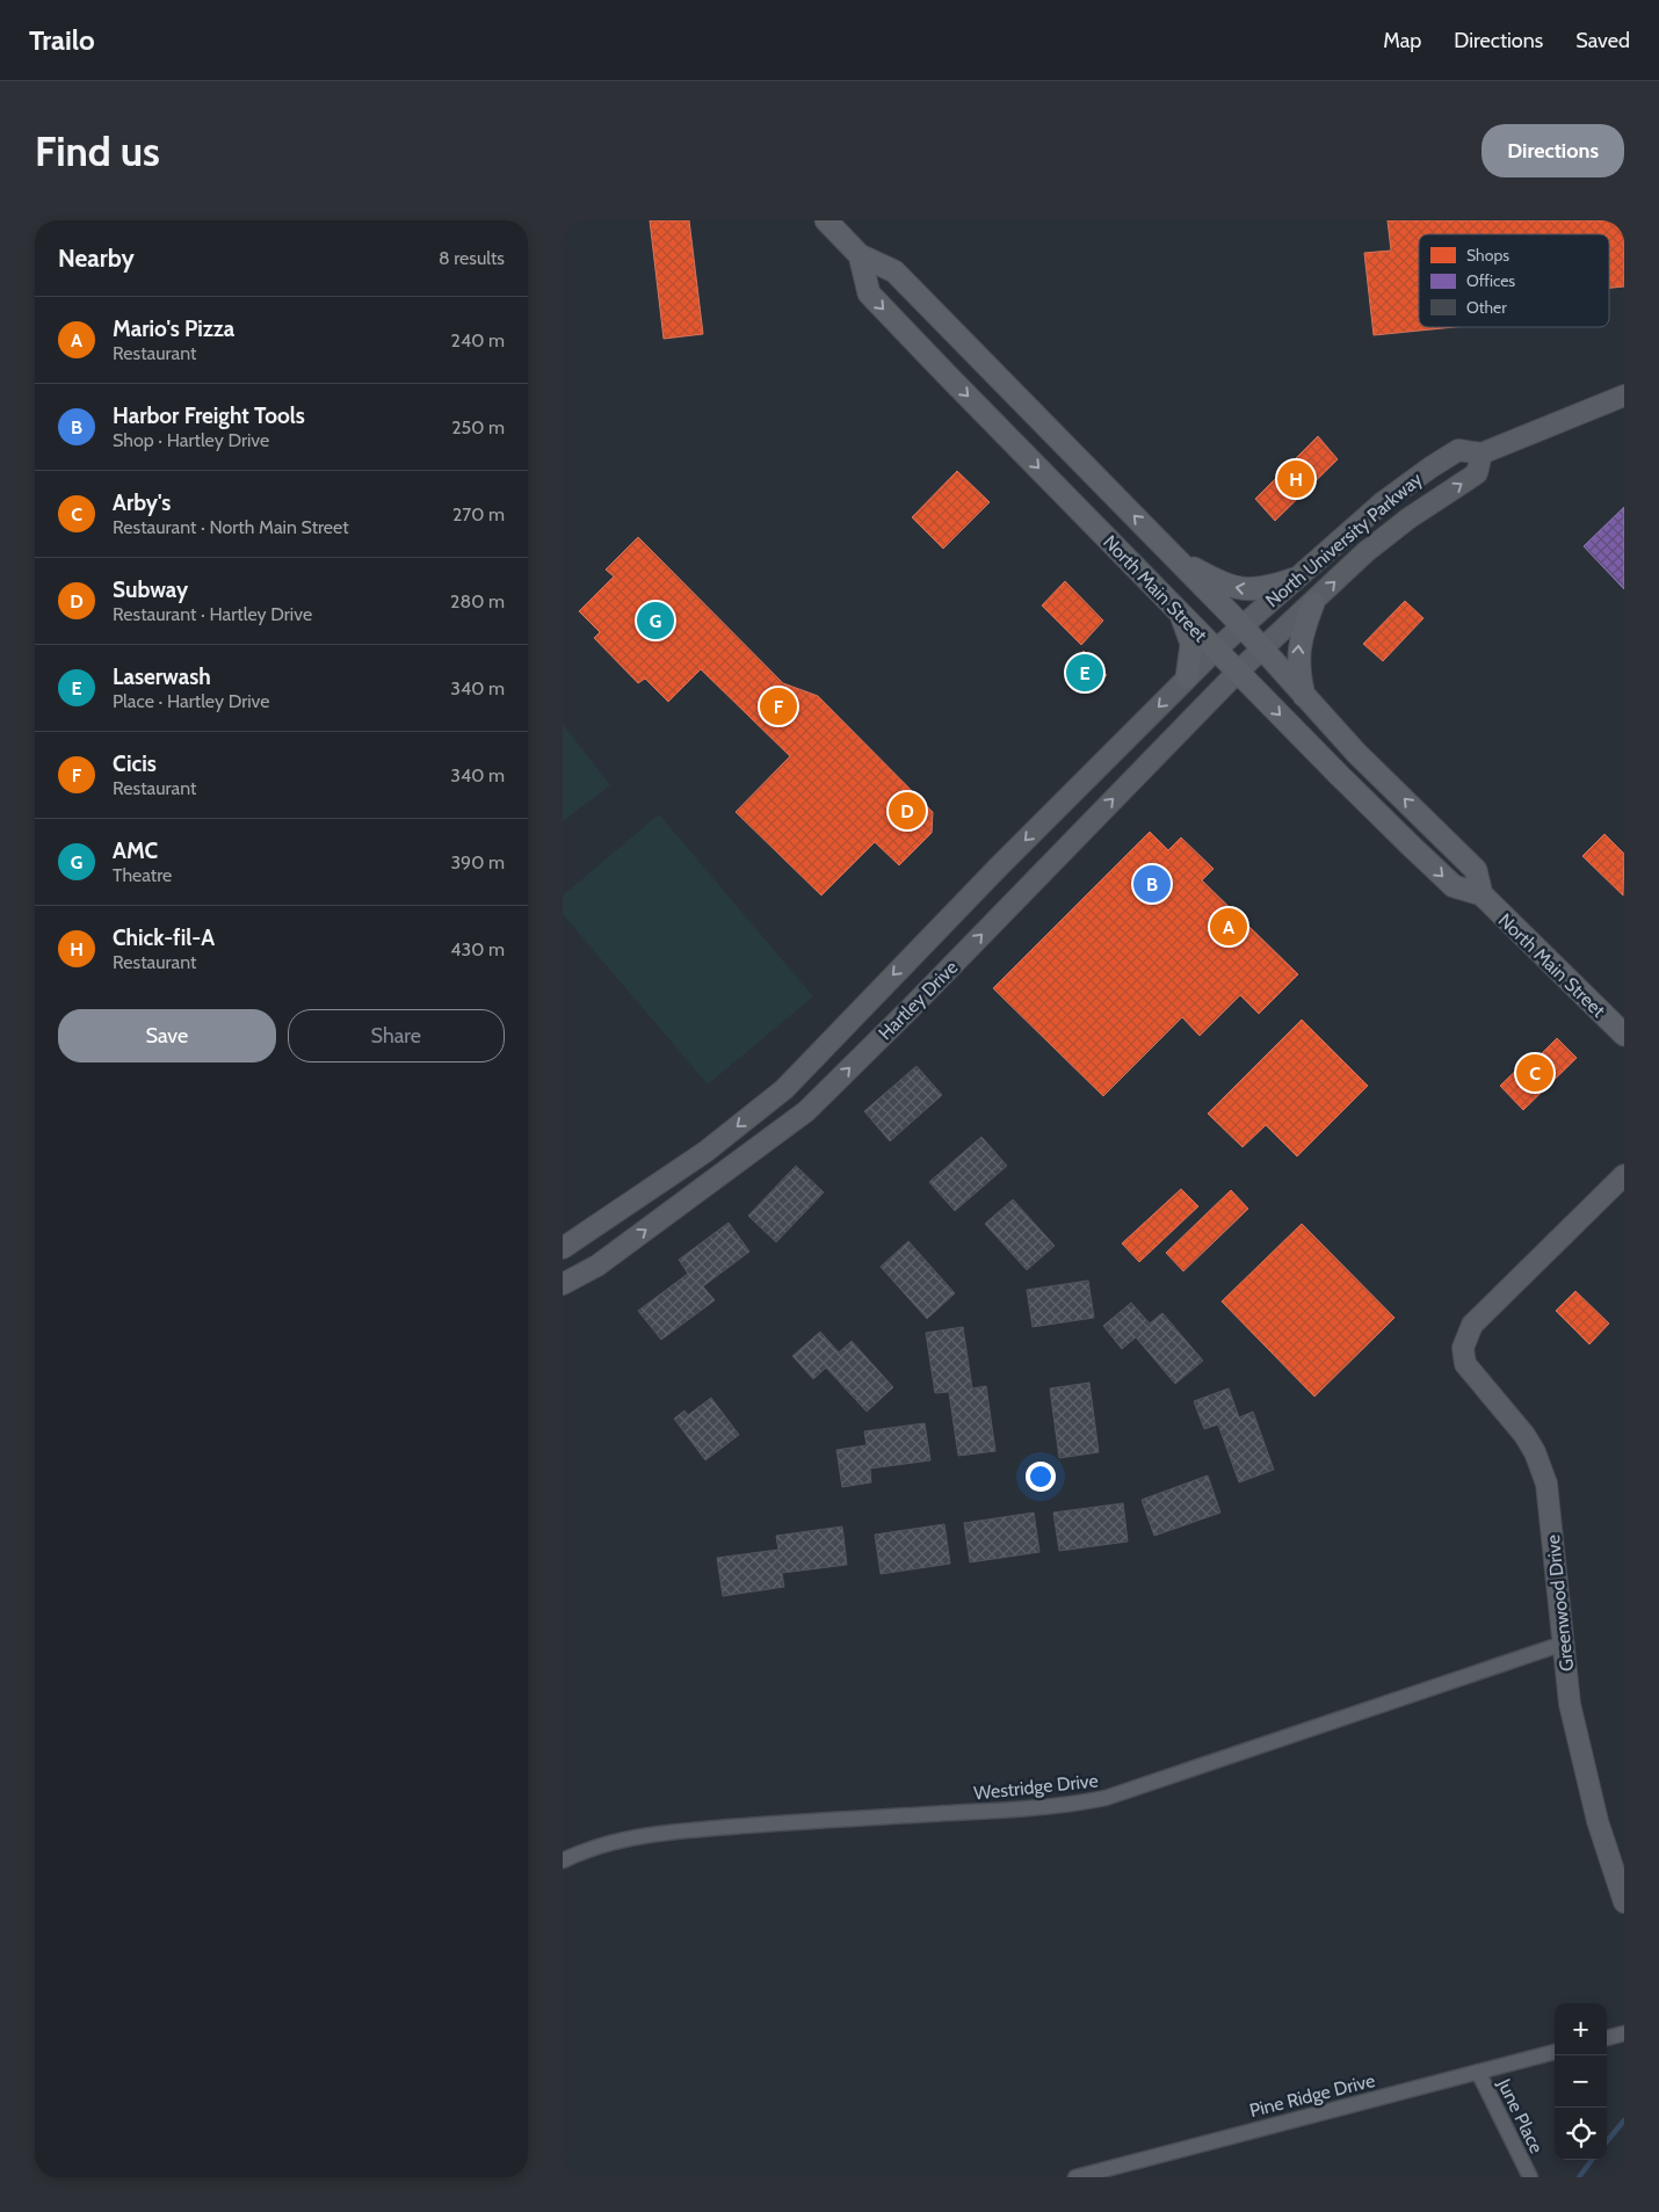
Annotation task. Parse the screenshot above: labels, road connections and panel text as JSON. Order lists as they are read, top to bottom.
{
  "streets": {
    "main road": ["North Main Street"],
    "street": [
      "North University Parkway",
      "Hartley Drive",
      "Greenwood Drive",
      "Westridge Drive",
      "Pine Ridge Drive",
      "June Place"
    ]
  },
  "crossings": [
    ["North University Parkway", "North Main Street"],
    ["North University Parkway", "Hartley Drive"],
    ["North Main Street", "Hartley Drive"],
    ["Greenwood Drive", "Westridge Drive"],
    ["Pine Ridge Drive", "June Place"]
  ],
  "legend": ["Shops", "Offices", "Other"],
  "page": {
    "header": "Trailo",
    "nav": ["Map", "Directions", "Saved"],
    "buttons": [
      "Directions",
      ["Save", "Share"]
    ],
    "title": "Find us",
    "heading": ["Nearby", "8 results"],
    "list": [
      {
        "mark": "A",
        "name": "Mario's Pizza",
        "note": "Restaurant",
        "value": "240 m"
      },
      {
        "mark": "B",
        "name": "Harbor Freight Tools",
        "note": "Shop · Hartley Drive",
        "value": "250 m"
      },
      {
        "mark": "C",
        "name": "Arby's",
        "note": "Restaurant · North Main Street",
        "value": "270 m"
      },
      {
        "mark": "D",
        "name": "Subway",
        "note": "Restaurant · Hartley Drive",
        "value": "280 m"
      },
      {
        "mark": "E",
        "name": "Laserwash",
        "note": "Place · Hartley Drive",
        "value": "340 m"
      },
      {
        "mark": "F",
        "name": "Cicis",
        "note": "Restaurant",
        "value": "340 m"
      },
      {
        "mark": "G",
        "name": "AMC",
        "note": "Theatre",
        "value": "390 m"
      },
      {
        "mark": "H",
        "name": "Chick-fil-A",
        "note": "Restaurant",
        "value": "430 m"
      }
    ],
    "pins": [
      "H",
      "G",
      "E",
      "F",
      "D",
      "B",
      "A",
      "C"
    ],
    "map_buttons": ["+", "−"]
  }
}
